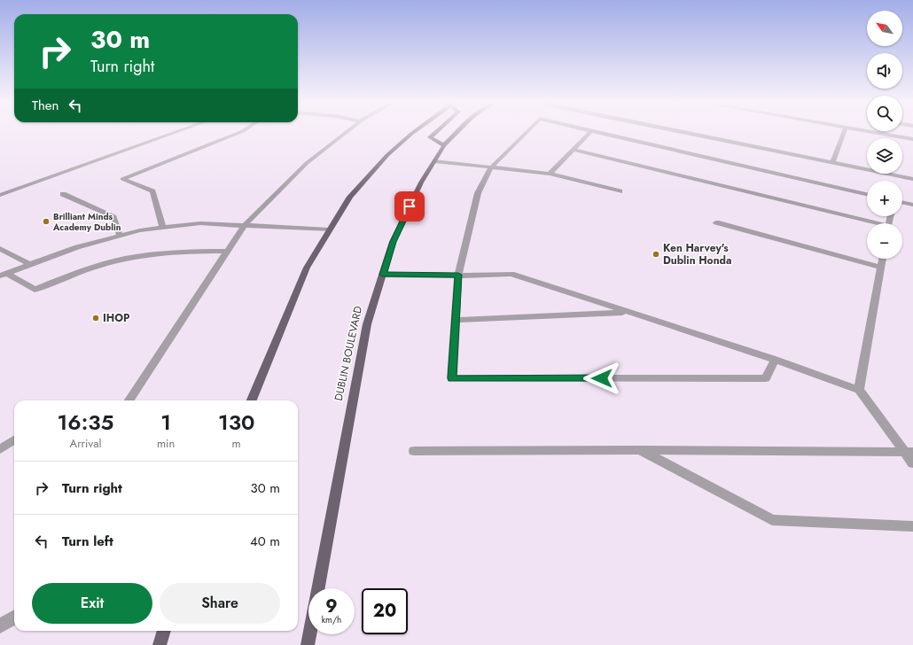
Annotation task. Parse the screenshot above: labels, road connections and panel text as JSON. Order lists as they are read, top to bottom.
{
  "streets": {
    "main road": ["DUBLIN BOULEVARD"]
  },
  "places": ["Brilliant Minds Academy Dublin", "Ken Harvey's Dublin Honda", "IHOP"],
  "north": "top left",
  "page": {
    "map_buttons": ["+", "−"],
    "turn": ["30 m", "Turn right"],
    "then": "Then",
    "eta": [
      "16:35",
      "Arrival",
      "1",
      "min",
      "130",
      "m"
    ],
    "list": [
      {
        "name": "Turn right",
        "value": "30 m"
      },
      {
        "name": "Turn left",
        "value": "40 m"
      }
    ],
    "buttons": ["Exit", "Share"],
    "speed": "9 km/h",
    "limit": "20"
  }
}
